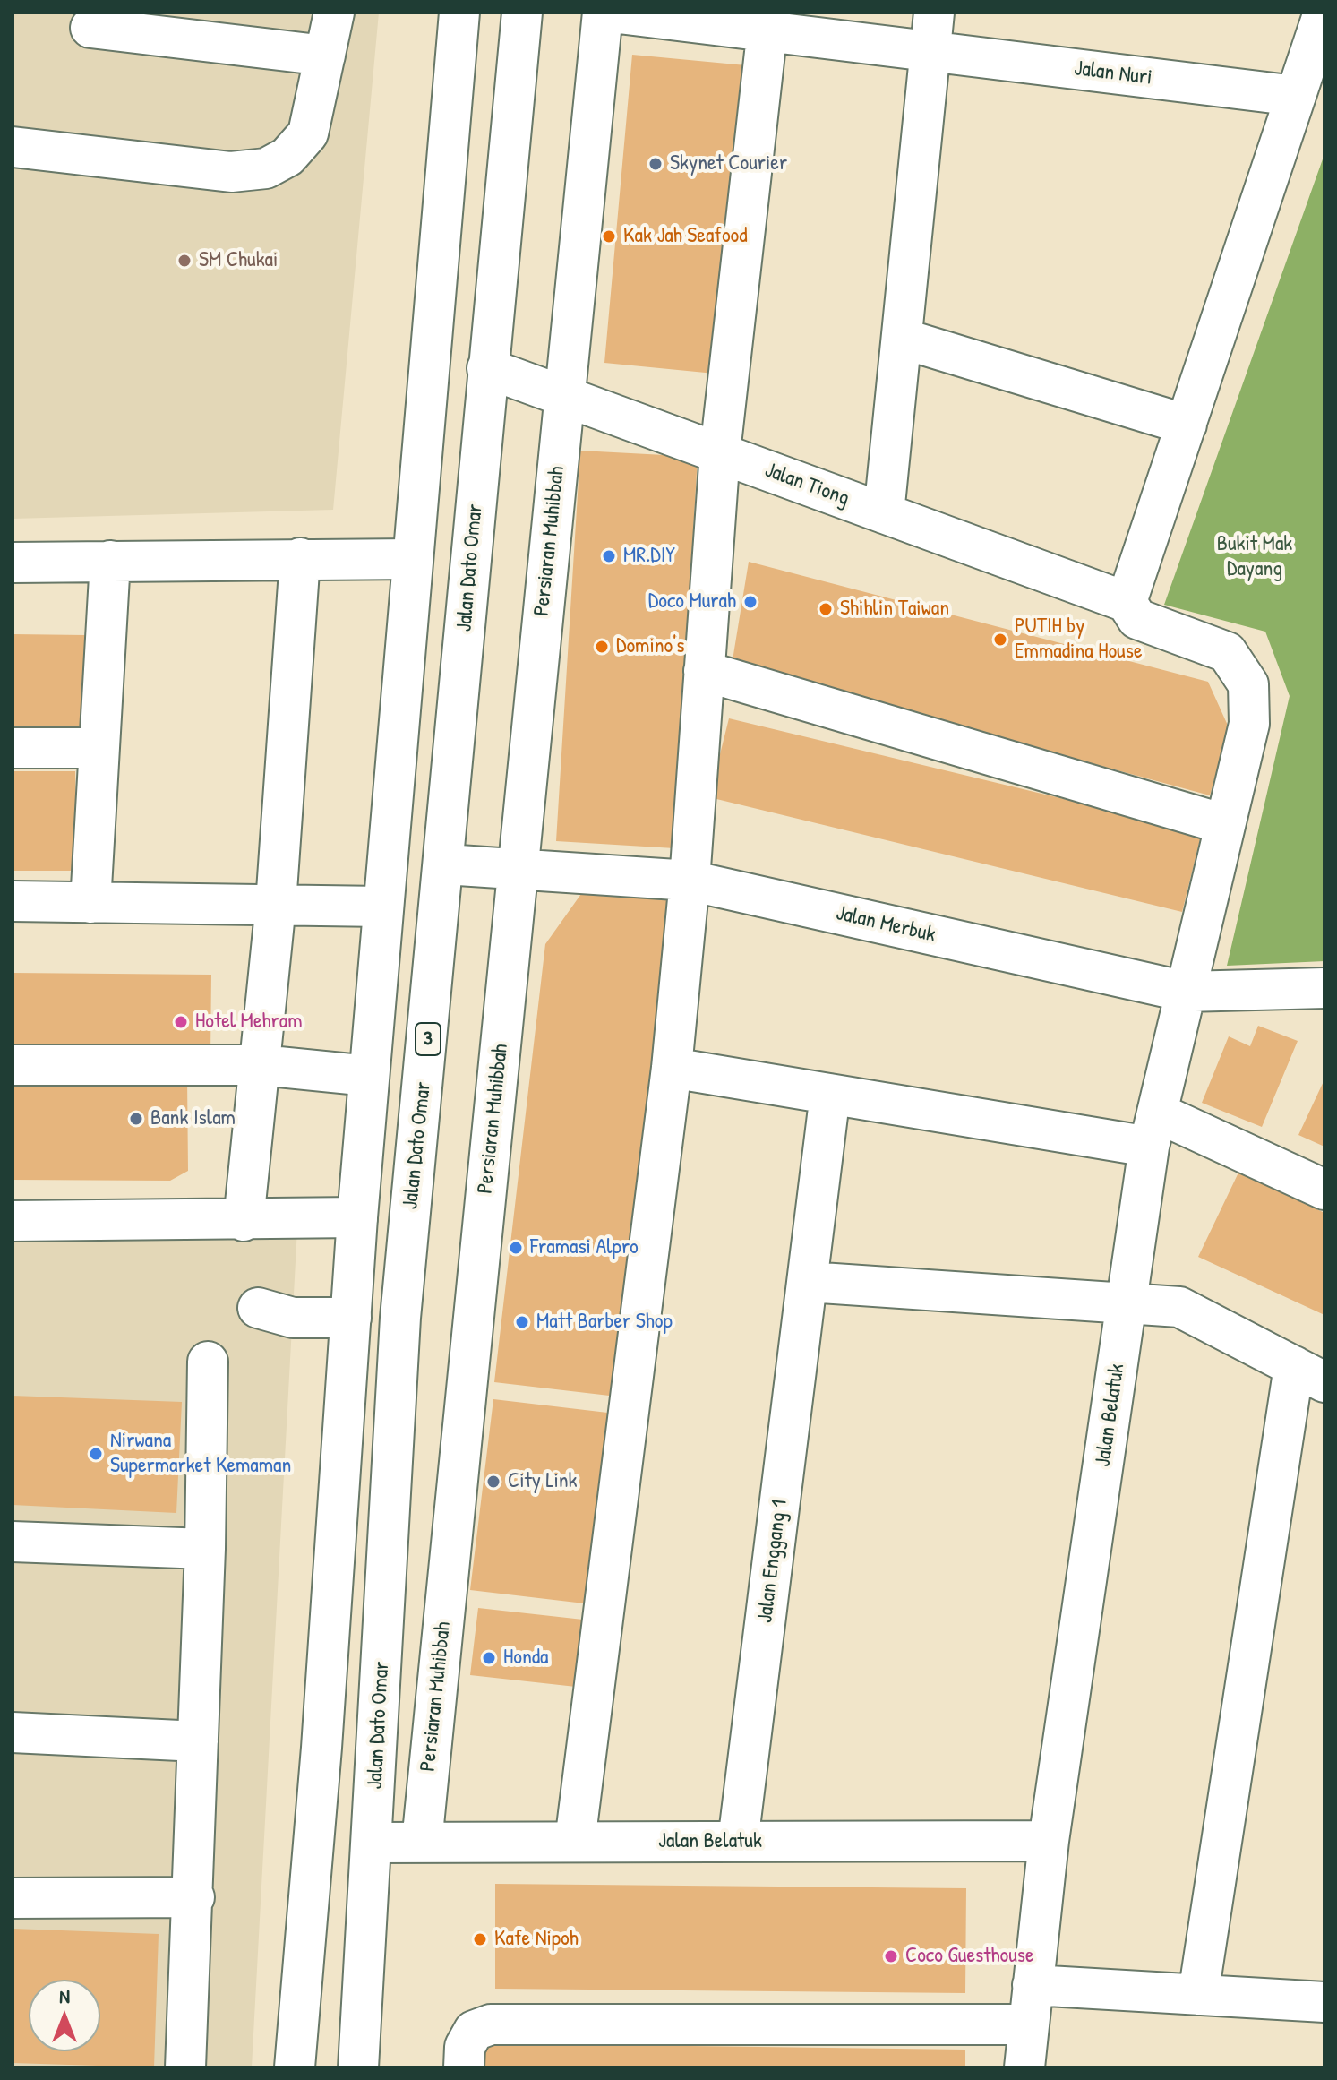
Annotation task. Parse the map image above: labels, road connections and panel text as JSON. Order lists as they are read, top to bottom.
{
  "streets": {
    "main road": [
      "Jalan Nuri",
      "Jalan Tiong",
      "Persiaran Muhibbah",
      "Jalan Dato Omar",
      "Jalan Merbuk",
      "3",
      "Jalan Belatuk",
      "Jalan Enggang 1"
    ]
  },
  "crossings": [
    ["Jalan Tiong", "Persiaran Muhibbah"],
    ["Jalan Tiong", "Jalan Dato Omar"],
    ["Jalan Tiong", "Jalan Belatuk"],
    ["Persiaran Muhibbah", "Jalan Merbuk"],
    ["Persiaran Muhibbah", "Jalan Belatuk"],
    ["Jalan Dato Omar", "Jalan Merbuk"],
    ["Jalan Dato Omar", "Jalan Belatuk"],
    ["Jalan Merbuk", "Jalan Belatuk"],
    ["Jalan Belatuk", "Jalan Enggang 1"]
  ],
  "parks": ["Bukit Mak Dayang"],
  "places": [
    "Skynet Courier",
    "Kak Jah Seafood",
    "SM Chukai",
    "MR.DIY",
    "Doco Murah",
    "Shihlin Taiwan",
    "PUTIH by Emmadina House",
    "Domino's",
    "Hotel Mehram",
    "Bank Islam",
    "Framasi Alpro",
    "Matt Barber Shop",
    "Nirwana Supermarket Kemaman",
    "City Link",
    "Honda",
    "Kafe Nipoh",
    "Coco Guesthouse"
  ],
  "north": "top"
}
